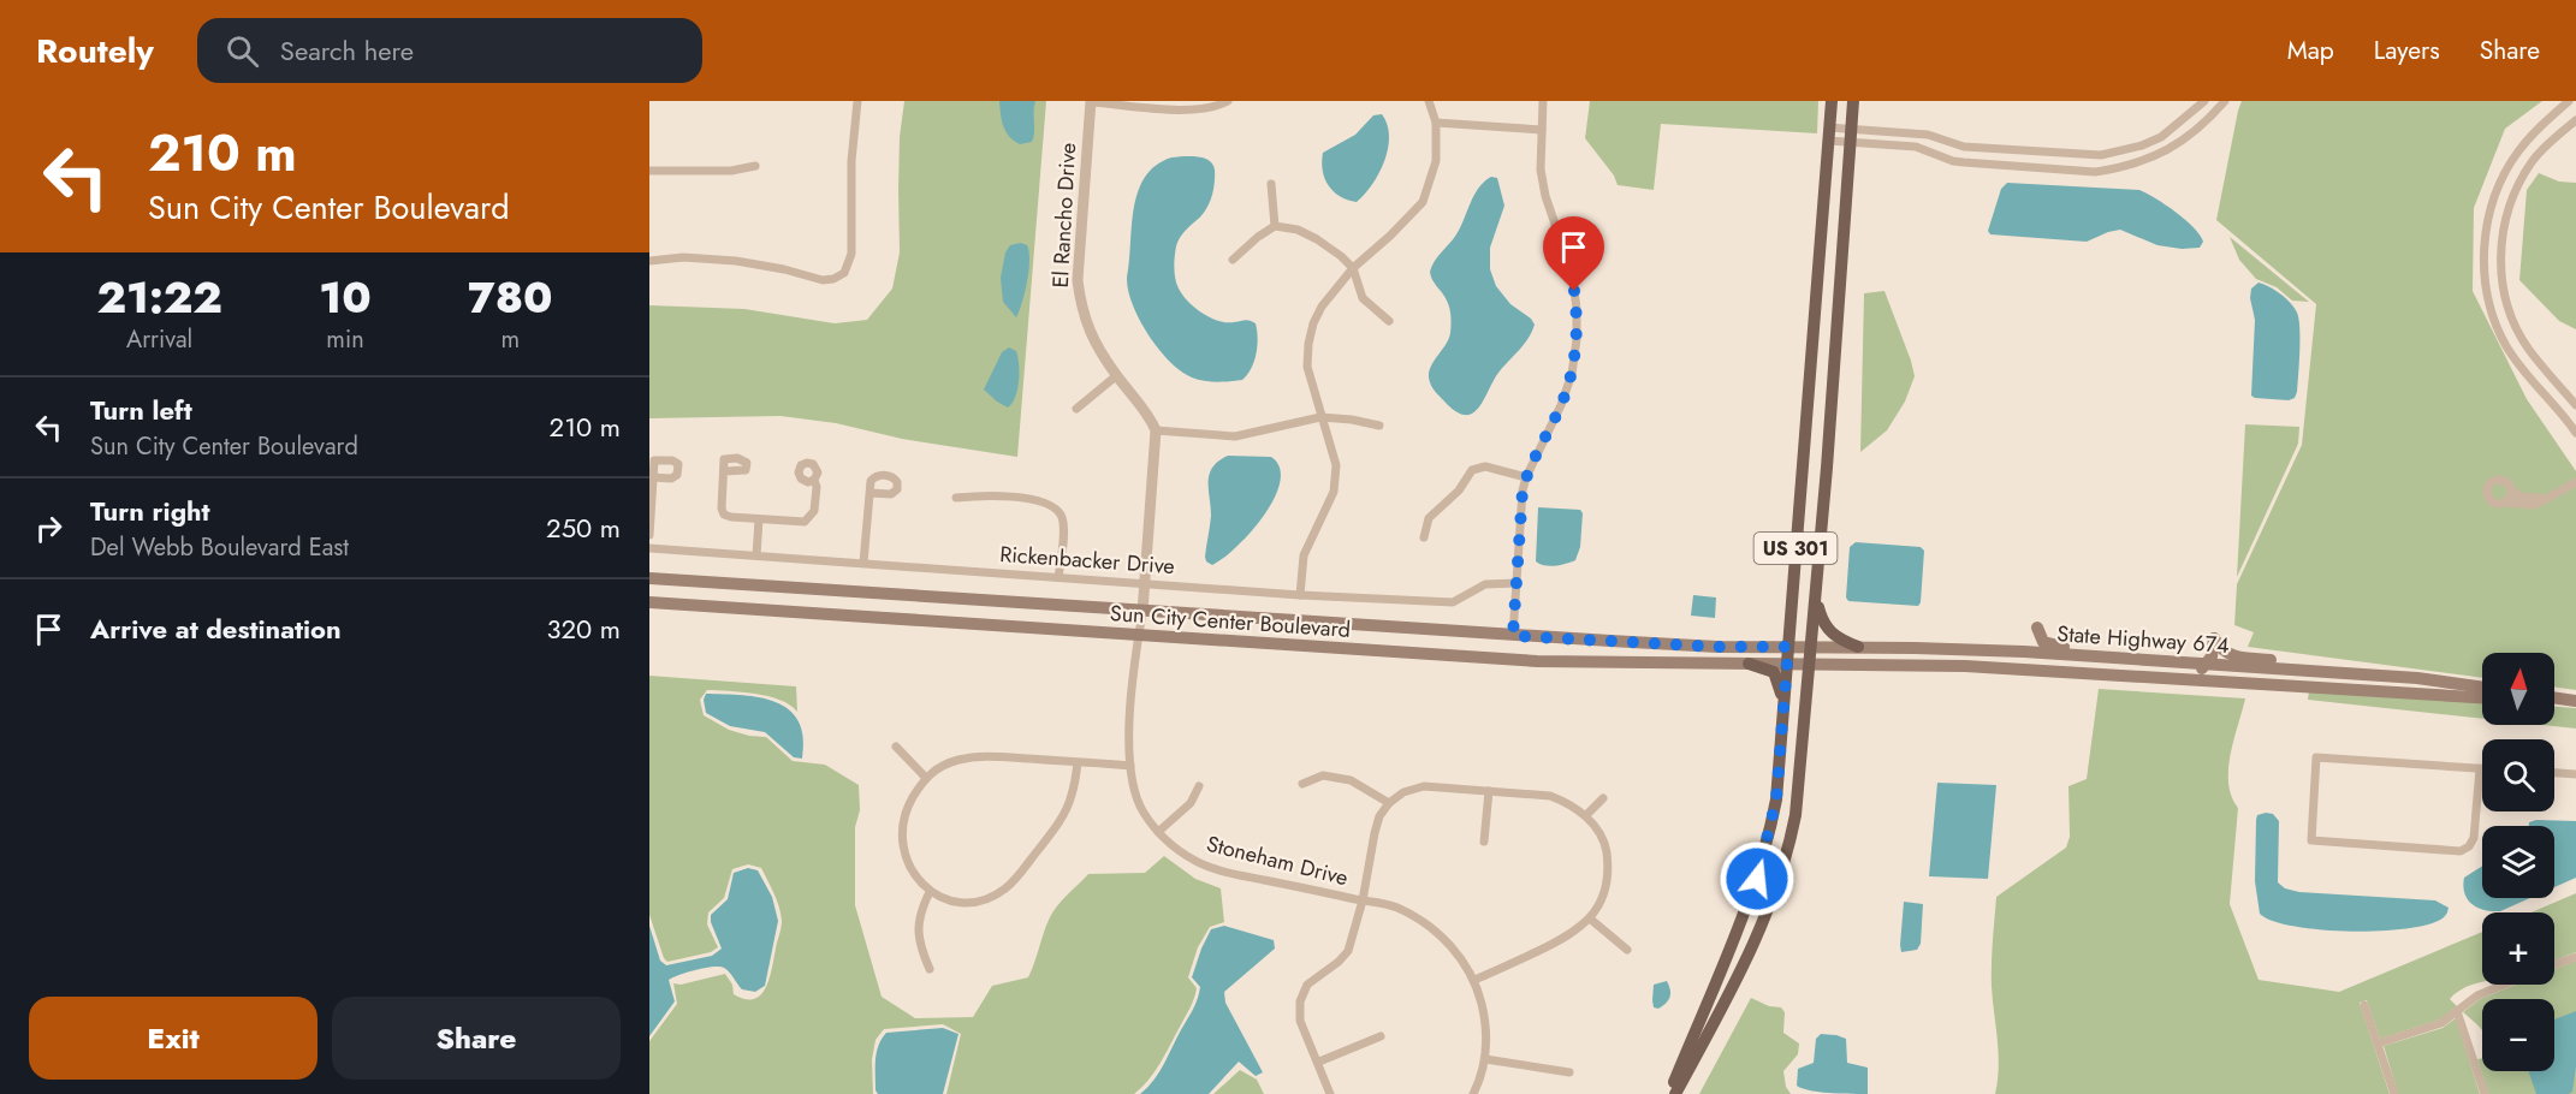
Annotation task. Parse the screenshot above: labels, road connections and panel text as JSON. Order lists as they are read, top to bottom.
{
  "streets": {
    "main road": ["US 301", "Sun City Center Boulevard", "State Highway 674"],
    "street": ["El Rancho Drive", "Rickenbacker Drive", "Stoneham Drive"]
  },
  "crossings": [
    ["US 301", "Sun City Center Boulevard"],
    ["US 301", "State Highway 674"],
    ["Sun City Center Boulevard", "State Highway 674"],
    ["Sun City Center Boulevard", "Stoneham Drive"]
  ],
  "north": "top",
  "page": {
    "header": "Routely",
    "search": "Search here",
    "nav": ["Map", "Layers", "Share"],
    "turn": ["210 m", "Sun City Center Boulevard"],
    "eta": [
      "21:22",
      "Arrival",
      "10",
      "min",
      "780",
      "m"
    ],
    "list": [
      {
        "name": "Turn left",
        "note": "Sun City Center Boulevard",
        "value": "210 m"
      },
      {
        "name": "Turn right",
        "note": "Del Webb Boulevard East",
        "value": "250 m"
      },
      {
        "name": "Arrive at destination",
        "value": "320 m"
      }
    ],
    "map_buttons": ["+", "−"],
    "buttons": ["Exit", "Share"]
  }
}
